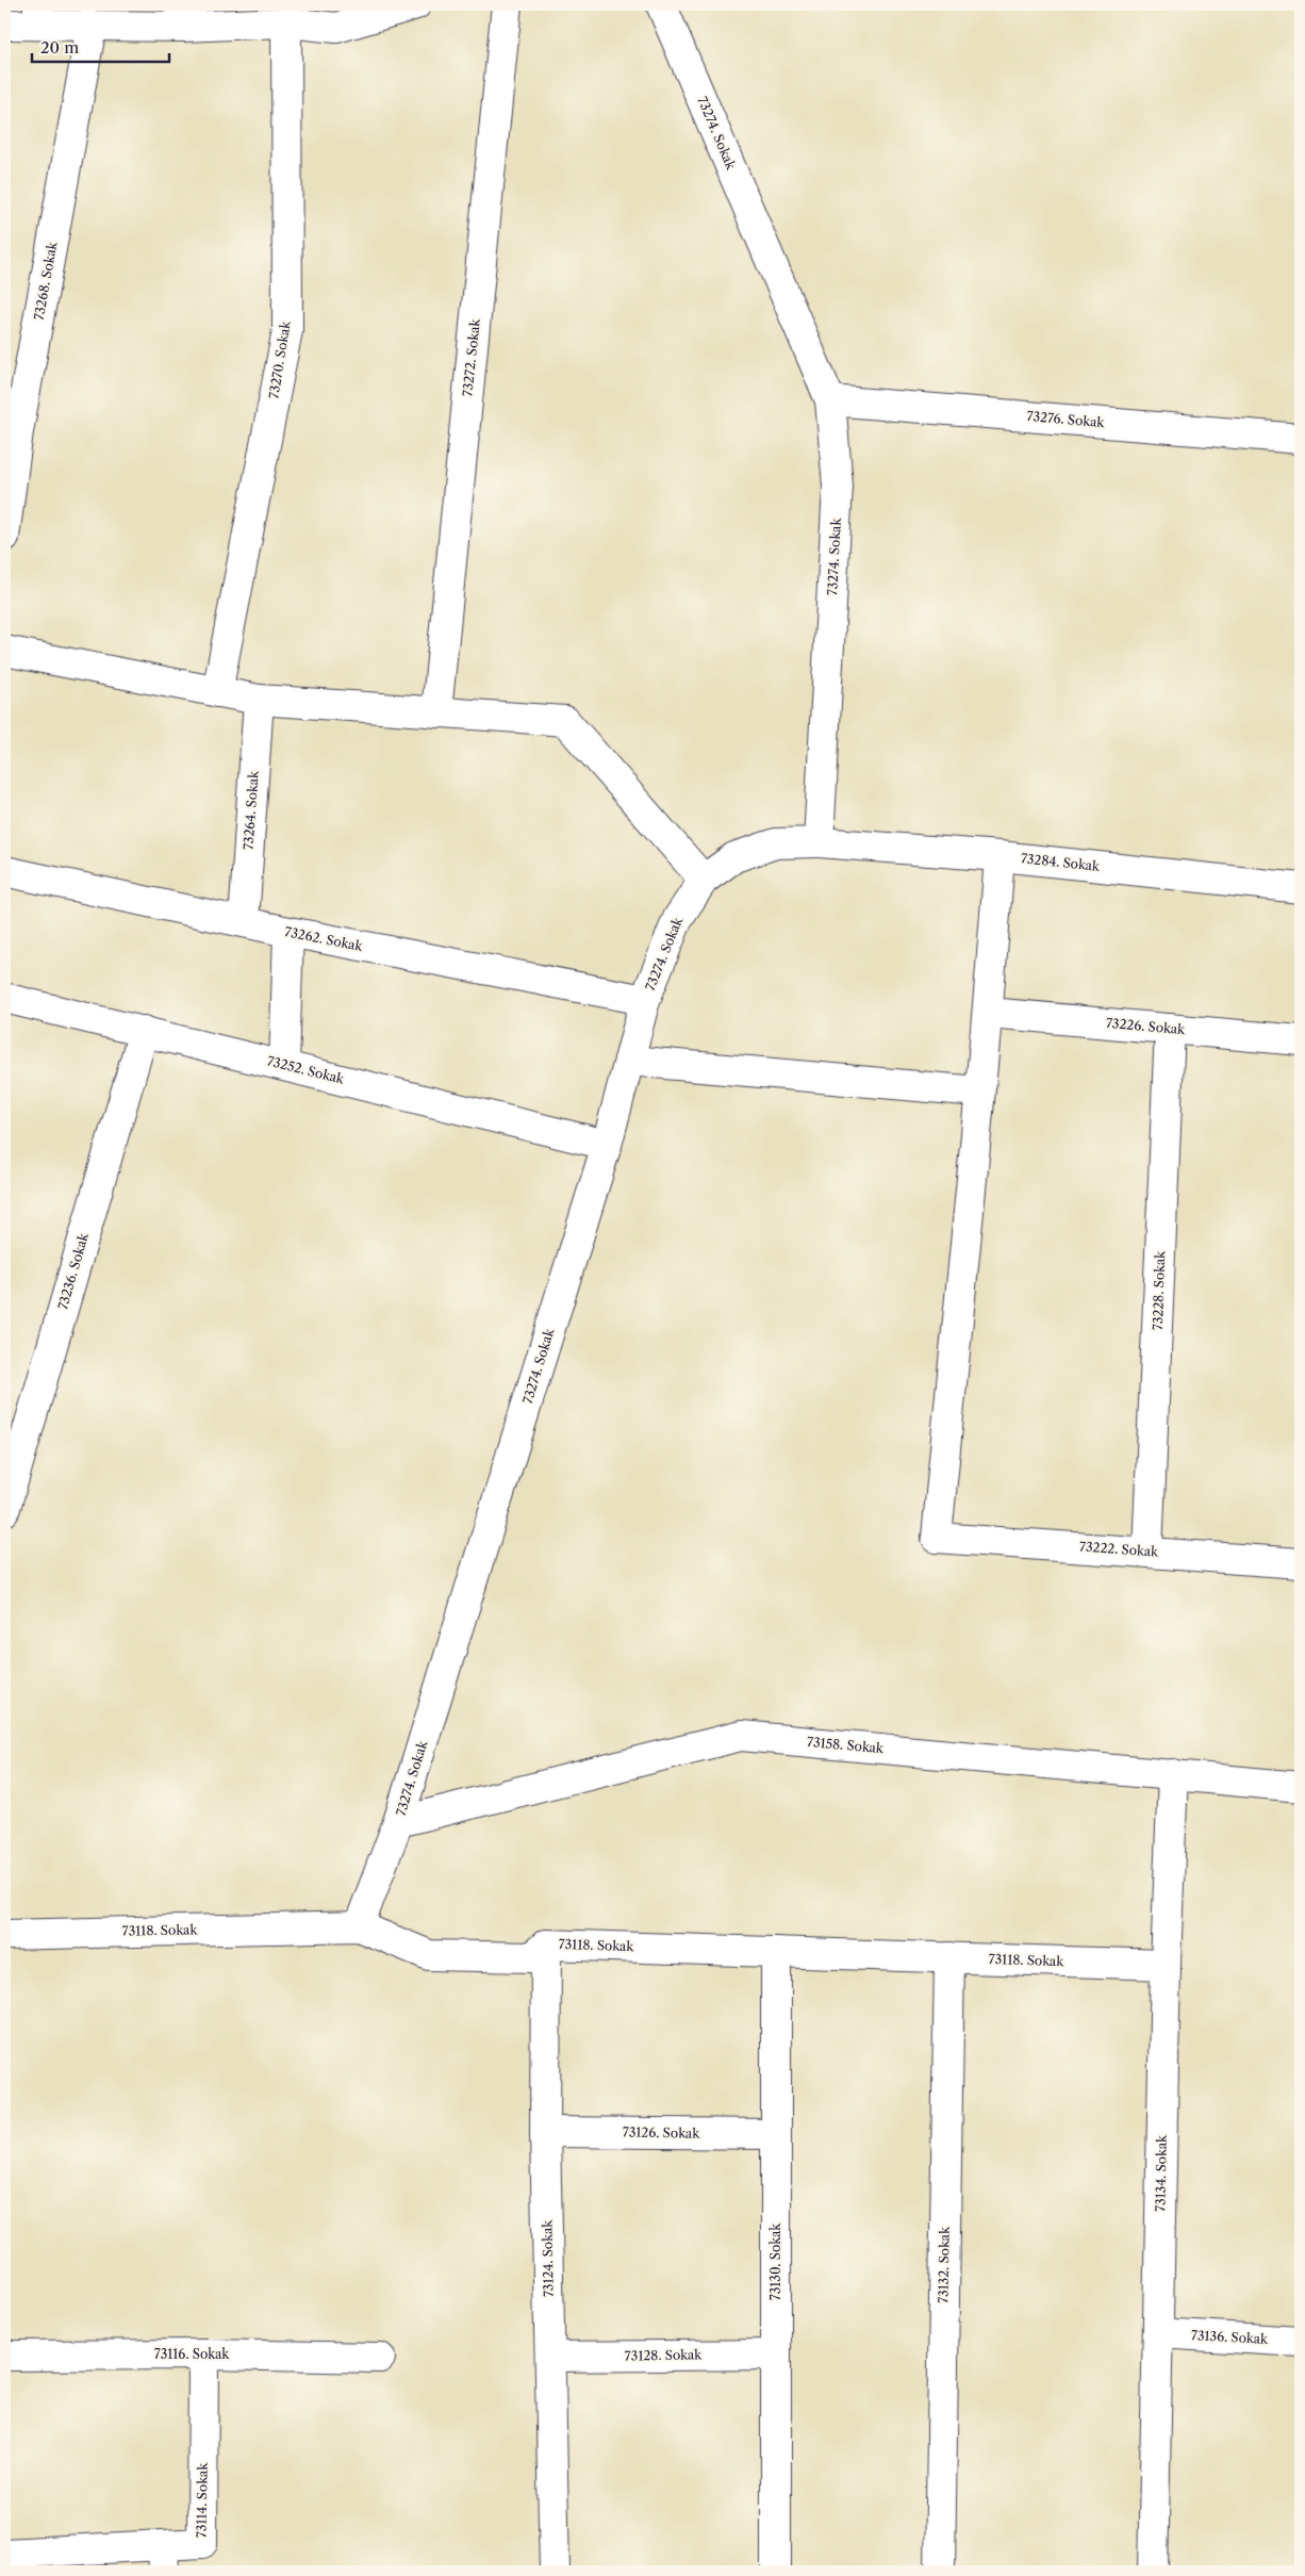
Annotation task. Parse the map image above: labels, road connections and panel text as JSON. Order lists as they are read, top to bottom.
{
  "streets": {
    "street": [
      "73274. Sokak",
      "73268. Sokak",
      "73272. Sokak",
      "73270. Sokak",
      "73276. Sokak",
      "73264. Sokak",
      "73284. Sokak",
      "73262. Sokak",
      "73226. Sokak",
      "73252. Sokak",
      "73236. Sokak",
      "73228. Sokak",
      "73222. Sokak",
      "73158. Sokak",
      "73118. Sokak",
      "73126. Sokak",
      "73134. Sokak",
      "73124. Sokak",
      "73130. Sokak",
      "73132. Sokak",
      "73136. Sokak",
      "73116. Sokak",
      "73128. Sokak",
      "73114. Sokak"
    ]
  },
  "crossings": [
    ["73274. Sokak", "73276. Sokak"],
    ["73274. Sokak", "73284. Sokak"],
    ["73274. Sokak", "73262. Sokak"],
    ["73274. Sokak", "73252. Sokak"],
    ["73274. Sokak", "73158. Sokak"],
    ["73274. Sokak", "73118. Sokak"],
    ["73264. Sokak", "73262. Sokak"],
    ["73226. Sokak", "73228. Sokak"],
    ["73252. Sokak", "73236. Sokak"],
    ["73228. Sokak", "73222. Sokak"],
    ["73158. Sokak", "73134. Sokak"],
    ["73118. Sokak", "73134. Sokak"],
    ["73118. Sokak", "73124. Sokak"],
    ["73118. Sokak", "73130. Sokak"],
    ["73118. Sokak", "73132. Sokak"],
    ["73126. Sokak", "73124. Sokak"],
    ["73126. Sokak", "73130. Sokak"],
    ["73134. Sokak", "73136. Sokak"],
    ["73124. Sokak", "73128. Sokak"],
    ["73130. Sokak", "73128. Sokak"],
    ["73116. Sokak", "73114. Sokak"]
  ],
  "scale_bar": "20 m"
}
